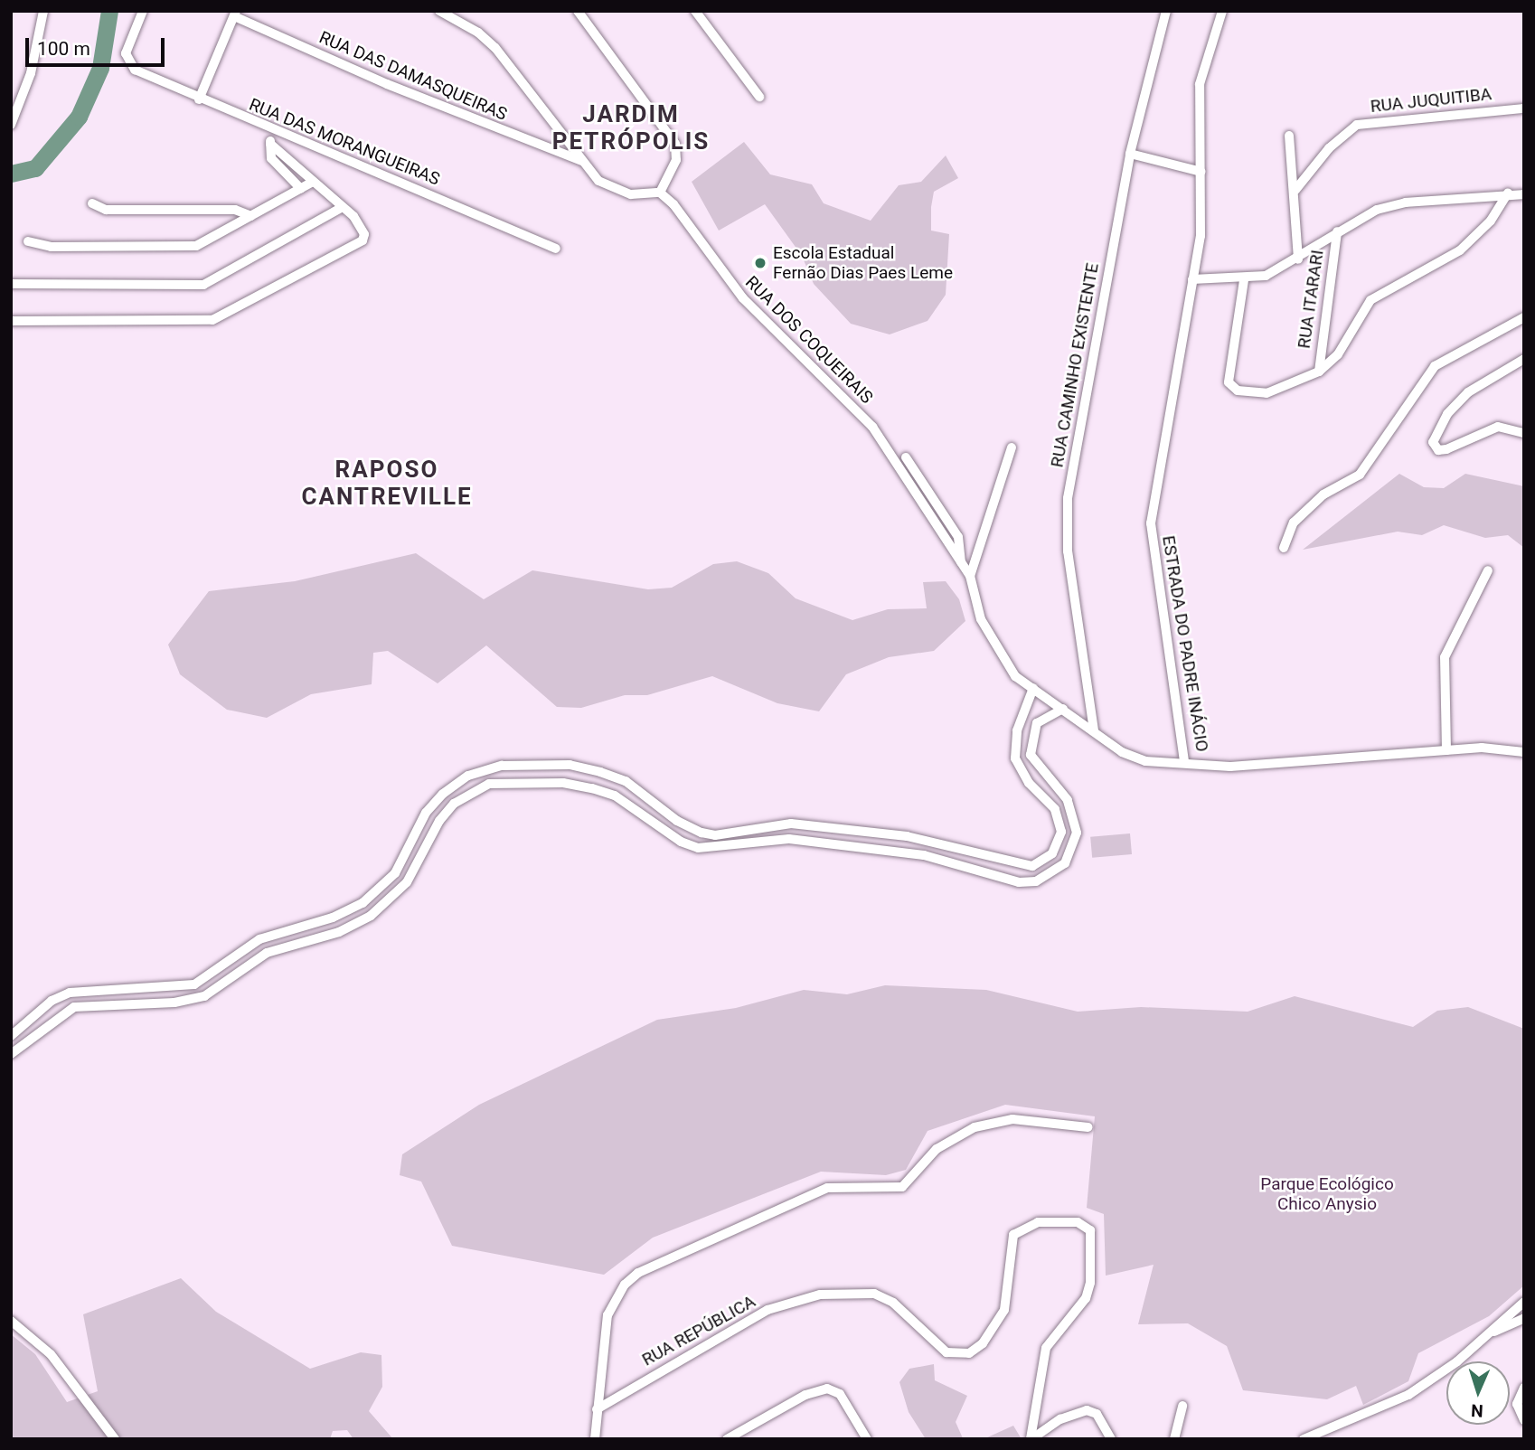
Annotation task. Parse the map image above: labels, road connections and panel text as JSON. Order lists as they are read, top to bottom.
{
  "streets": {
    "street": [
      "RUA DAS DAMASQUEIRAS",
      "RUA JUQUITIBA",
      "RUA DAS MORANGUEIRAS",
      "RUA ITARARI",
      "RUA DOS COQUEIRAIS",
      "RUA CAMINHO EXISTENTE",
      "ESTRADA DO PADRE INÁCIO",
      "RUA REPÚBLICA"
    ]
  },
  "crossings": [
    ["RUA DOS COQUEIRAIS", "RUA CAMINHO EXISTENTE"],
    ["RUA DOS COQUEIRAIS", "ESTRADA DO PADRE INÁCIO"]
  ],
  "districts": ["JARDIM PETRÓPOLIS", "RAPOSO CANTREVILLE"],
  "parks": ["Parque Ecológico Chico Anysio"],
  "places": ["Escola Estadual Fernão Dias Paes Leme"],
  "scale_bar": "100 m",
  "north": "bottom"
}
